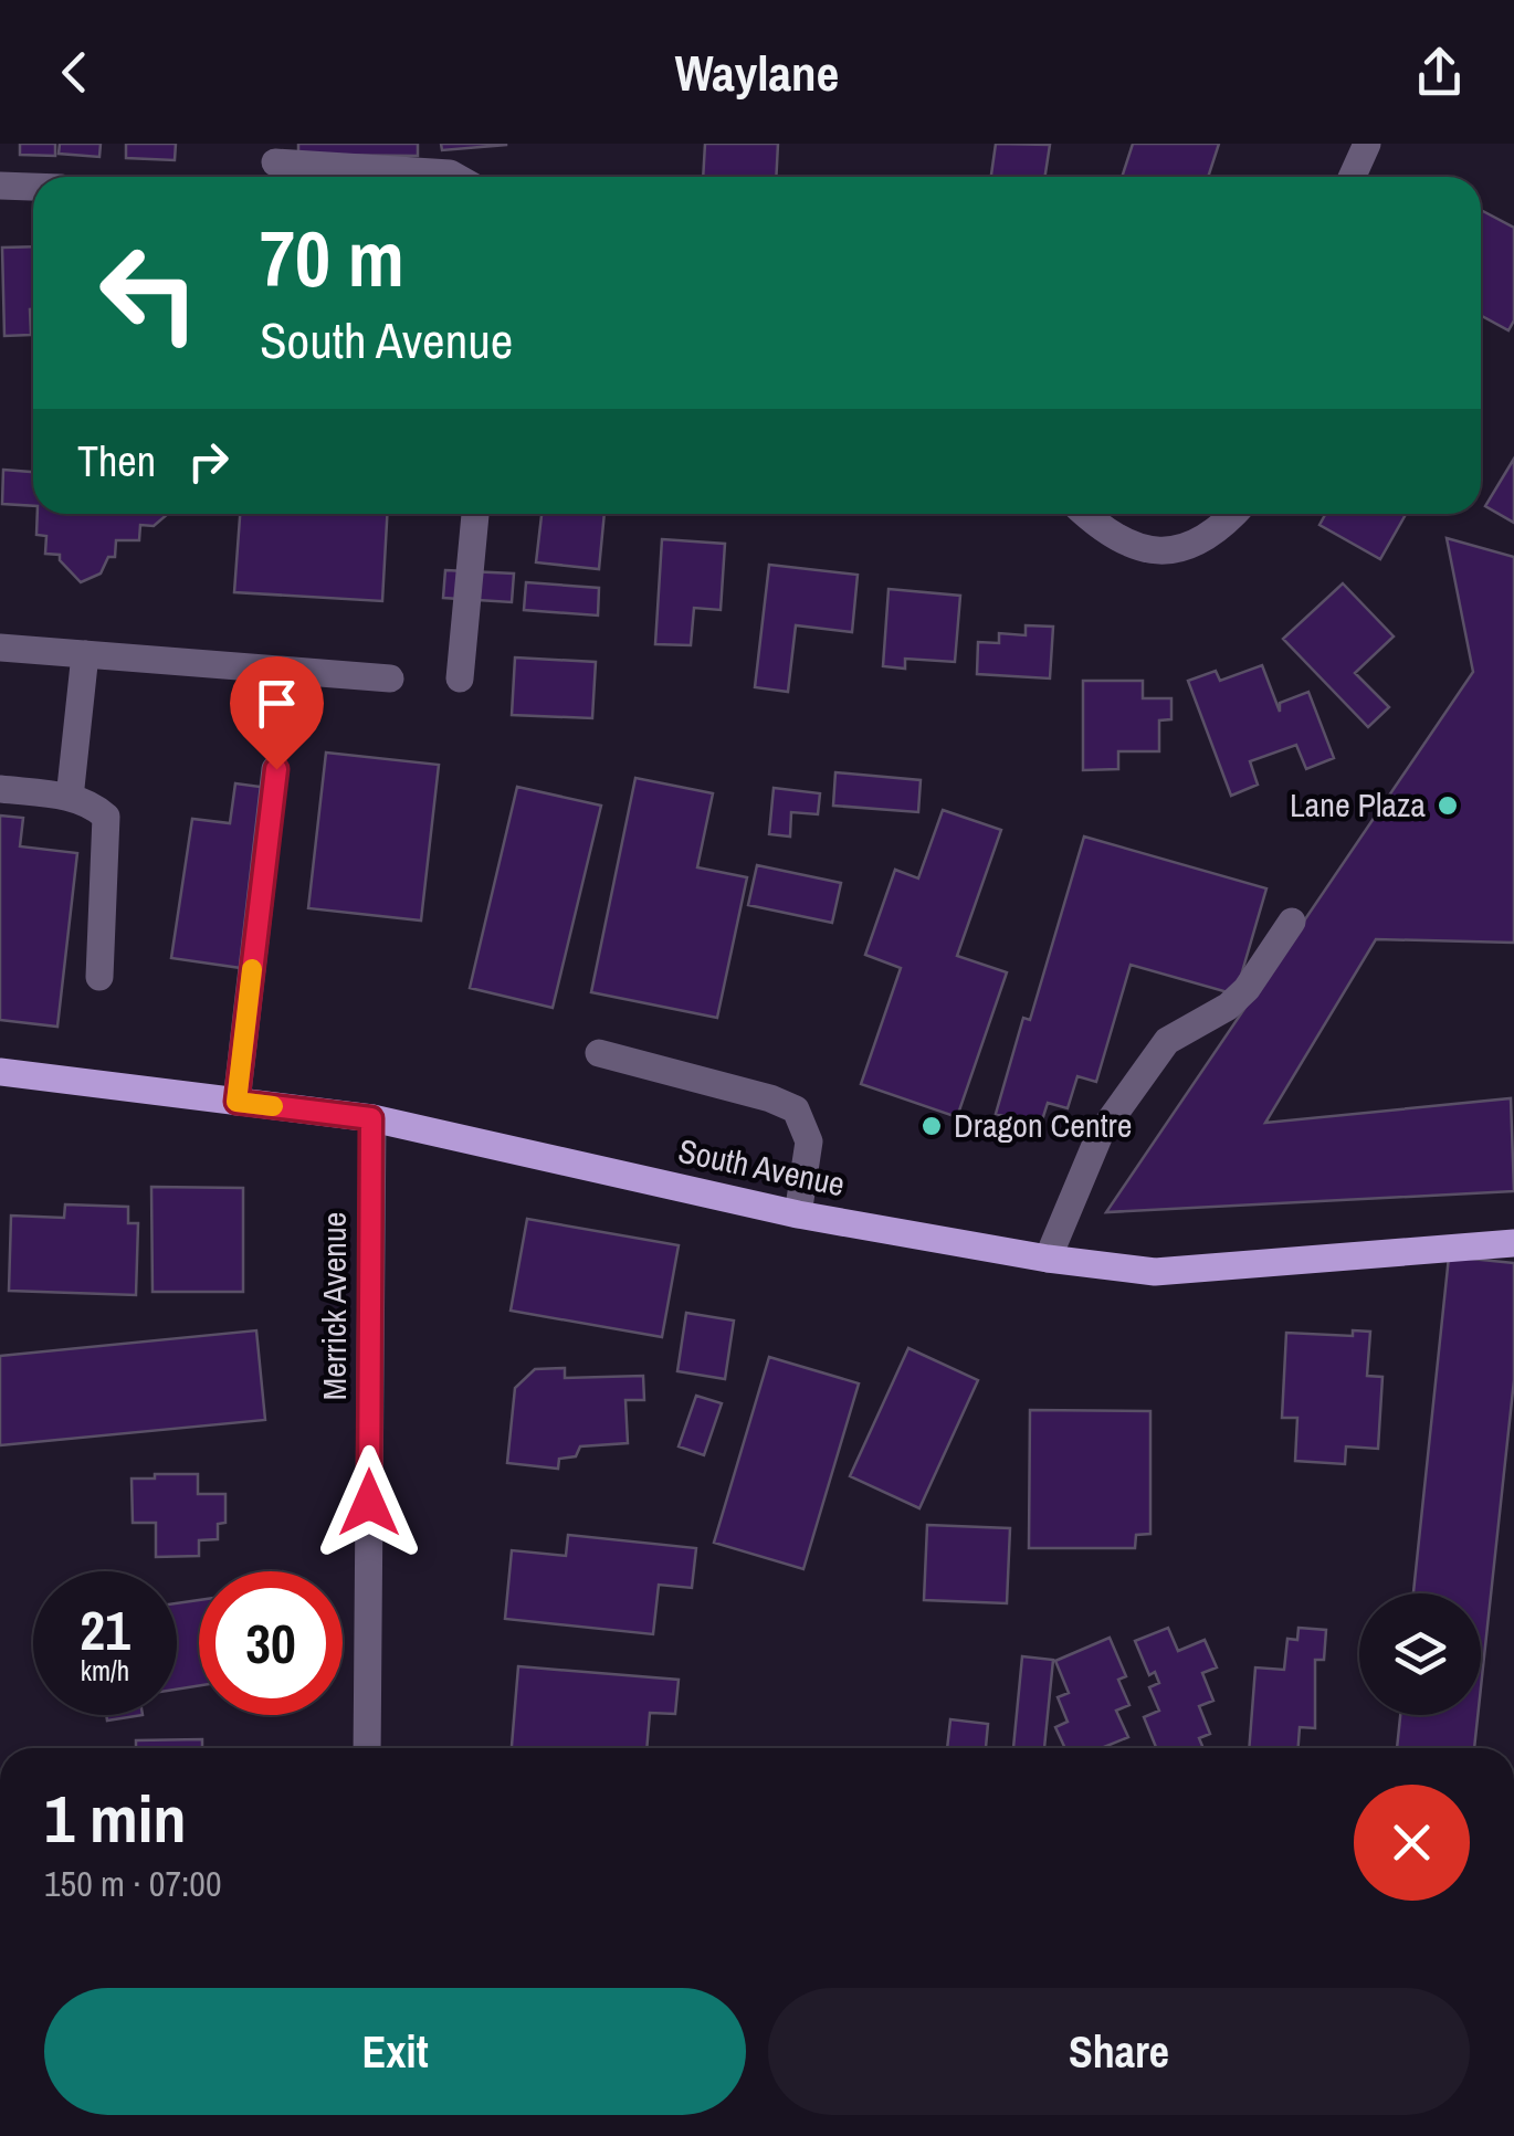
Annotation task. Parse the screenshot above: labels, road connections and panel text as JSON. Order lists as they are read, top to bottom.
{
  "streets": {
    "main road": ["South Avenue"],
    "street": ["Merrick Avenue"]
  },
  "crossings": [
    ["South Avenue", "Merrick Avenue"]
  ],
  "places": ["Lane Plaza", "Dragon Centre"],
  "page": {
    "header": "Waylane",
    "turn": ["70 m", "South Avenue"],
    "then": "Then",
    "speed": "21 km/h",
    "limit": "30",
    "heading": ["1 min", "150 m · 07:00"],
    "buttons": ["Exit", "Share"]
  }
}
